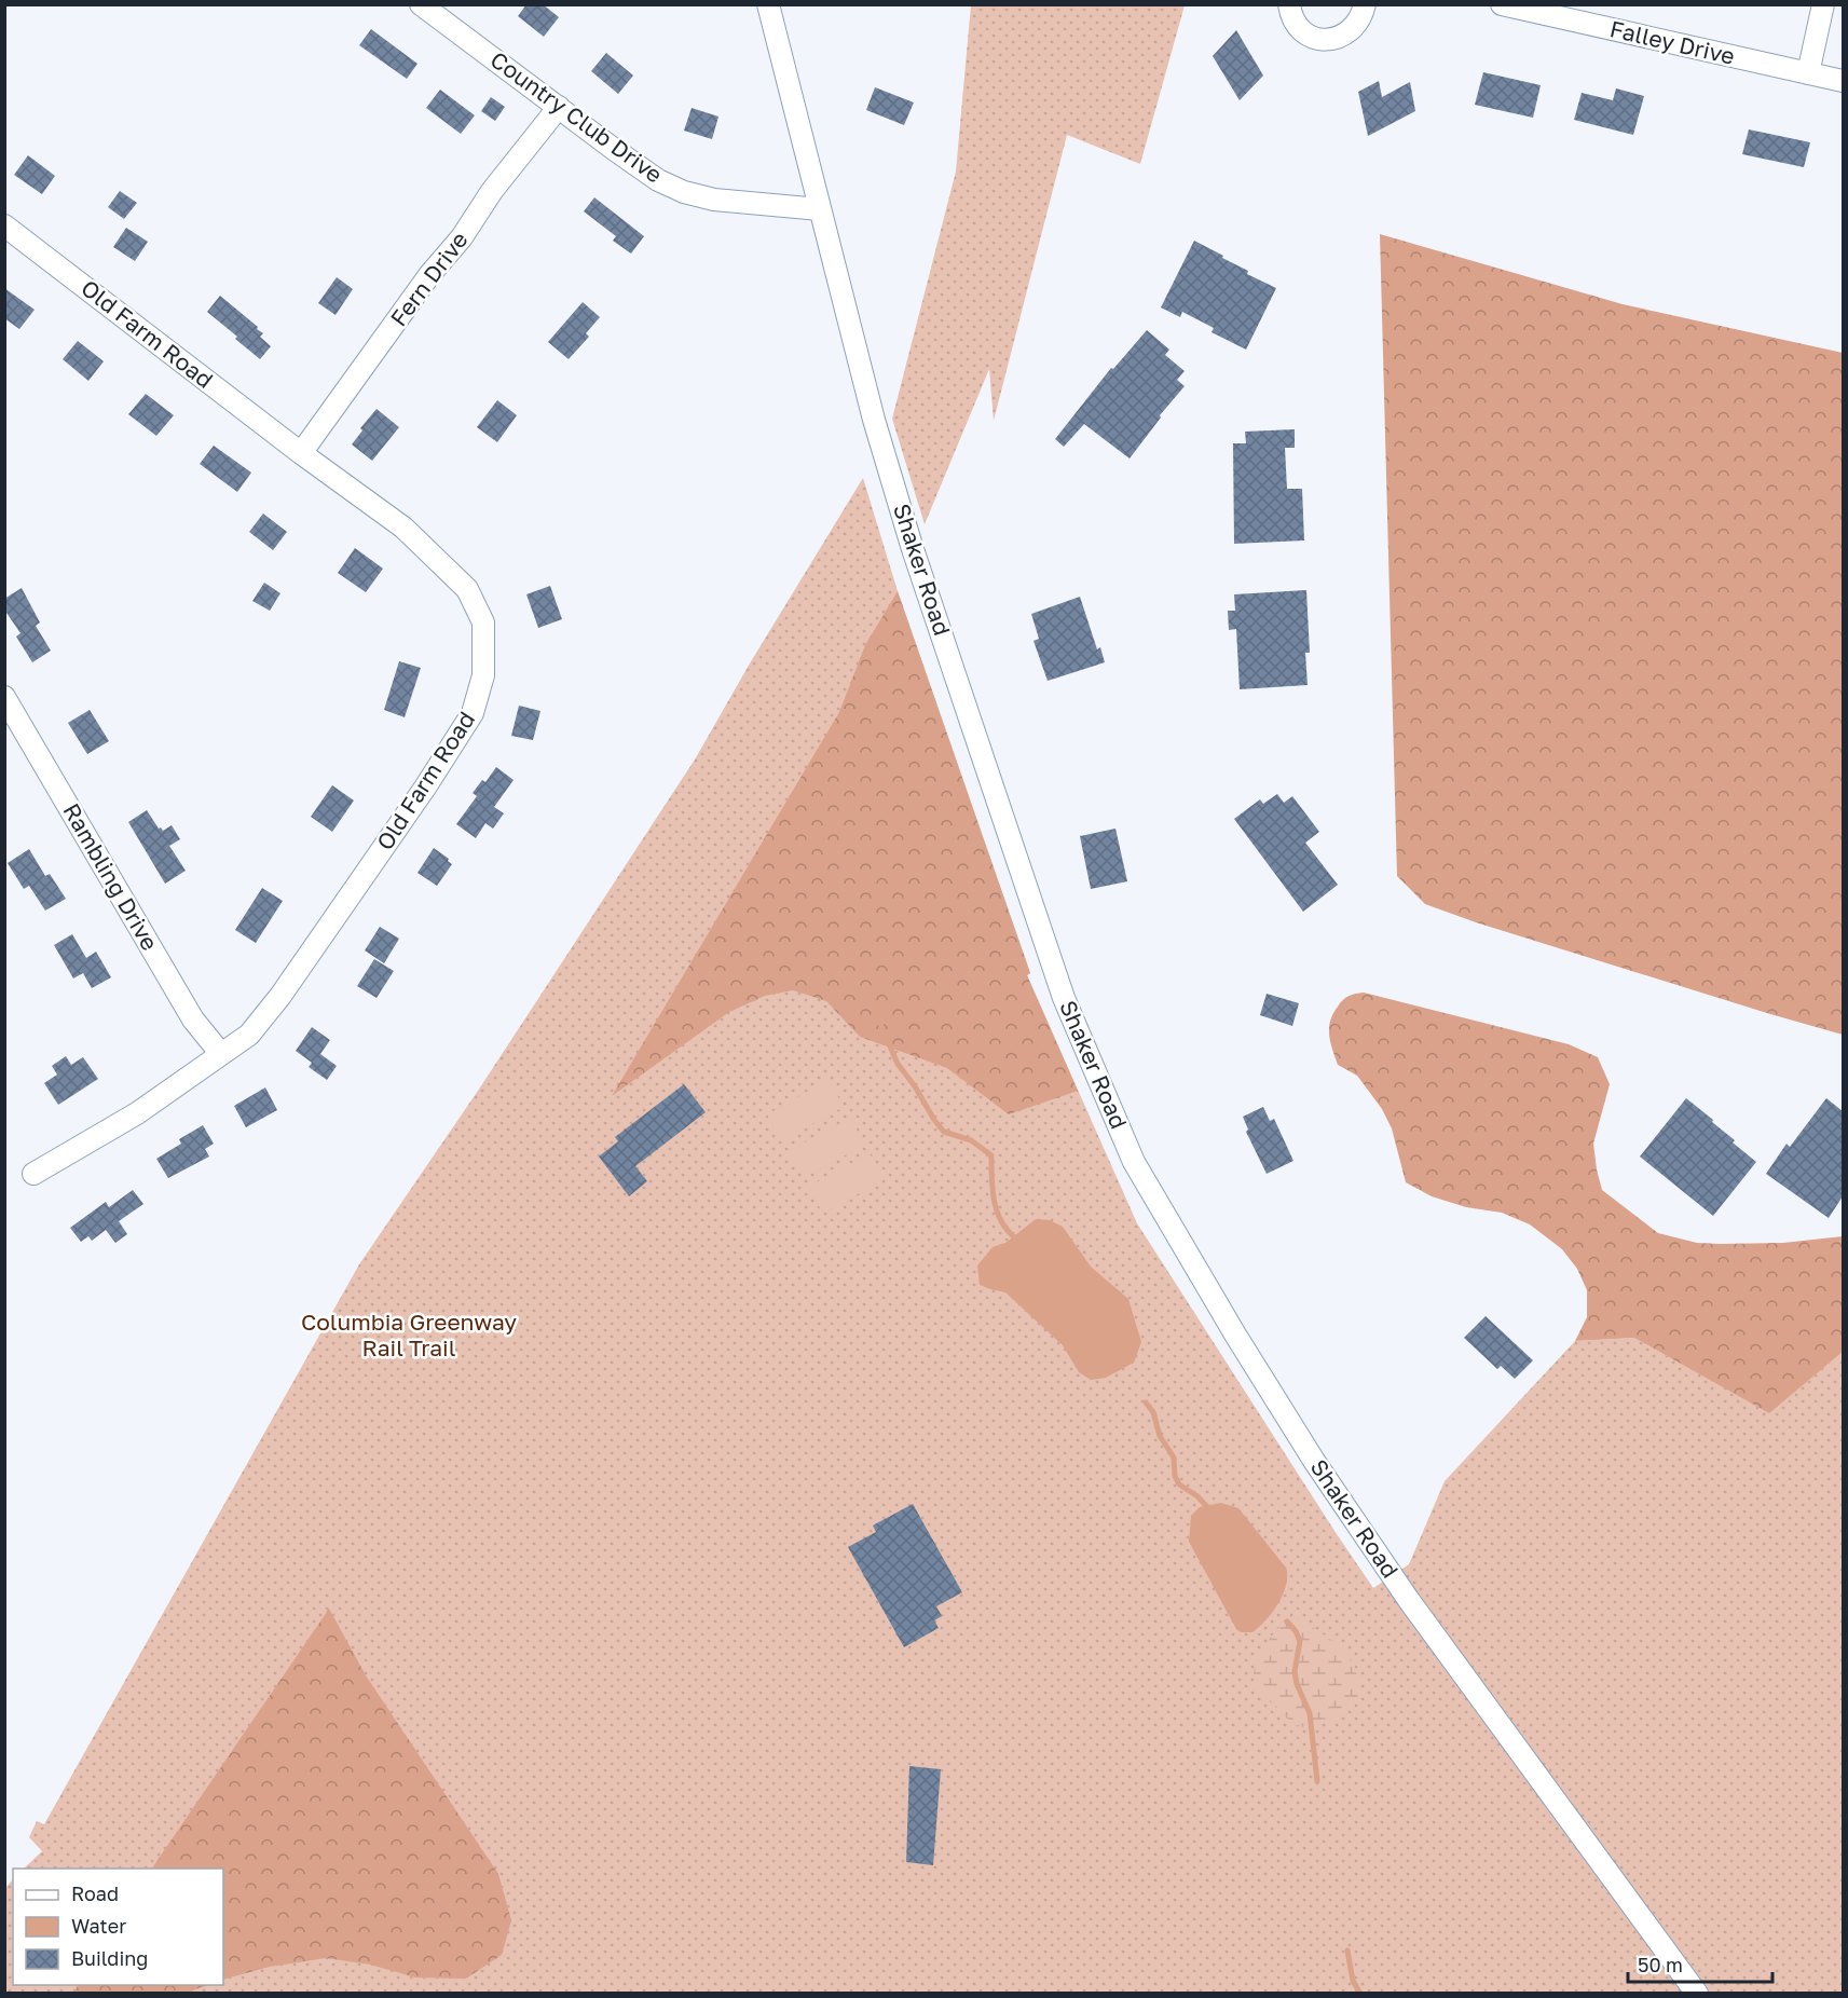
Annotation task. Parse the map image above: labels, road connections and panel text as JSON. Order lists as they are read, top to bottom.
{
  "streets": {
    "street": [
      "Falley Drive",
      "Country Club Drive",
      "Fern Drive",
      "Old Farm Road",
      "Shaker Road",
      "Rambling Drive"
    ]
  },
  "crossings": [
    ["Country Club Drive", "Fern Drive"],
    ["Country Club Drive", "Shaker Road"],
    ["Fern Drive", "Old Farm Road"],
    ["Old Farm Road", "Rambling Drive"]
  ],
  "parks": ["Columbia Greenway Rail Trail"],
  "legend": ["Road", "Water", "Building"],
  "scale_bar": "50 m"
}
